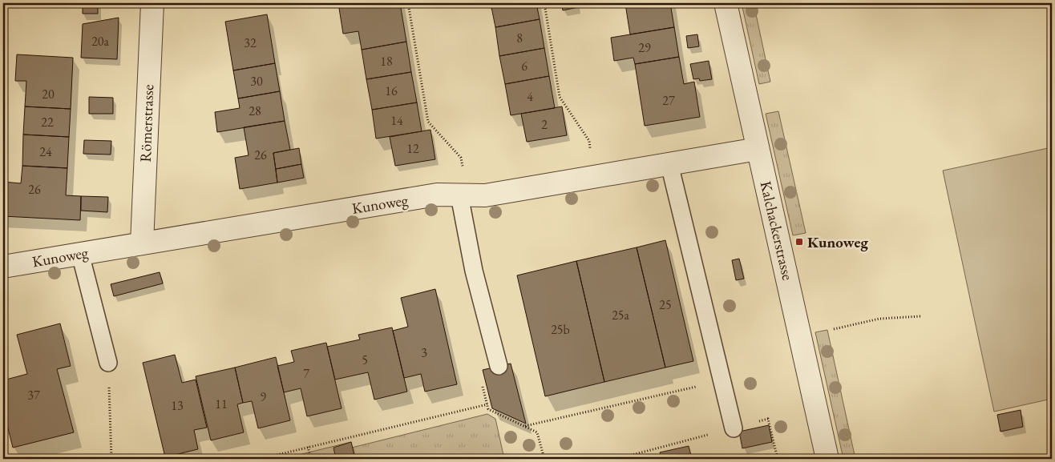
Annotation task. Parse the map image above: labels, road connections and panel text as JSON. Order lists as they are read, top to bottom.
{
  "streets": {
    "street": ["Römerstrasse", "Kunoweg", "Kalchackerstrasse"]
  },
  "crossings": [
    ["Römerstrasse", "Kunoweg"],
    ["Kunoweg", "Kalchackerstrasse"]
  ],
  "places": {
    "transit": ["Kunoweg"]
  },
  "house_numbers": [
    "8",
    "20a",
    "32",
    "29",
    "18",
    "6",
    "30",
    "16",
    "20",
    "4",
    "27",
    "28",
    "14",
    "22",
    "2",
    "12",
    "24",
    "26",
    "26",
    "25",
    "25a",
    "25b",
    "3",
    "5",
    "7",
    "37",
    "9",
    "11",
    "13"
  ]
}
